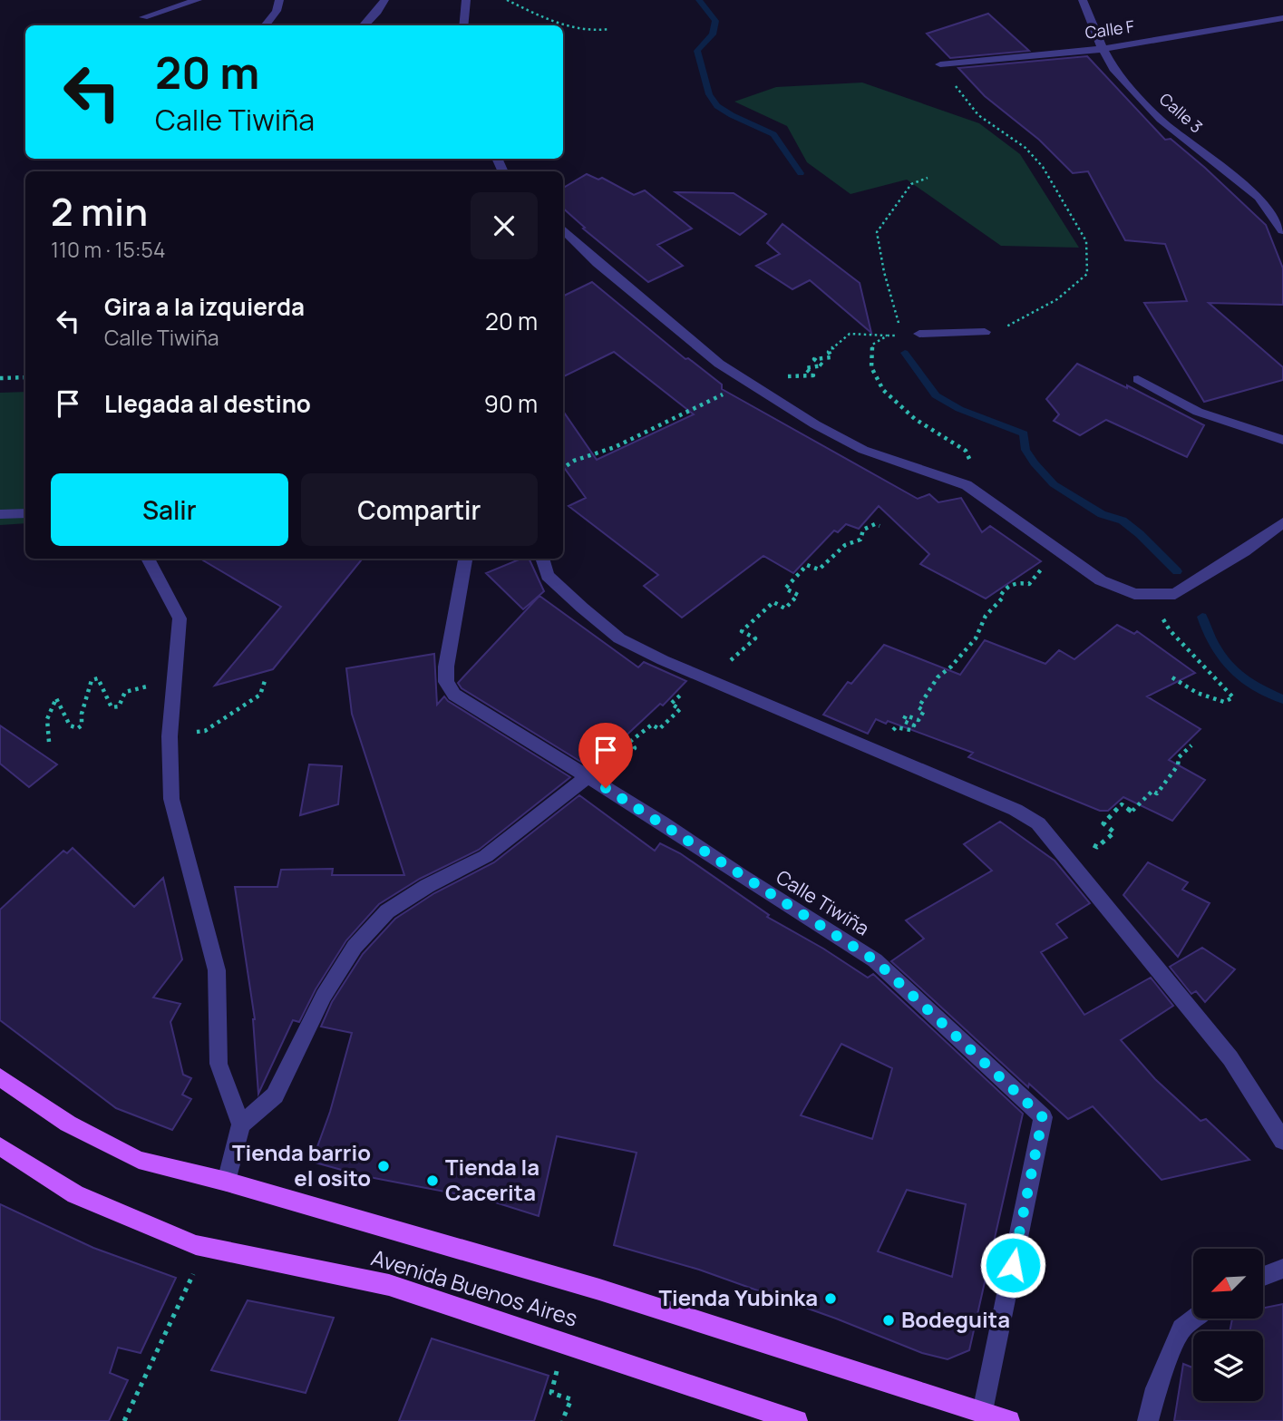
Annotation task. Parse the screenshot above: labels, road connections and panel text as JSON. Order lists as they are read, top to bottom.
{
  "streets": {
    "main road": ["Avenida Buenos Aires"],
    "street": ["Calle F", "Calle 3", "Calle Tiwiña"]
  },
  "crossings": [
    ["Calle F", "Calle 3"],
    ["Calle Tiwiña", "Avenida Buenos Aires"]
  ],
  "places": [
    "Tienda barrio el osito",
    "Tienda la Cacerita",
    "Tienda Yubinka",
    "Bodeguita"
  ],
  "north": "bottom left",
  "page": {
    "turn": ["20 m", "Calle Tiwiña"],
    "heading": ["2 min", "110 m · 15:54"],
    "list": [
      {
        "name": "Gira a la izquierda",
        "note": "Calle Tiwiña",
        "value": "20 m"
      },
      {
        "name": "Llegada al destino",
        "value": "90 m"
      }
    ],
    "buttons": ["Salir", "Compartir"]
  }
}
